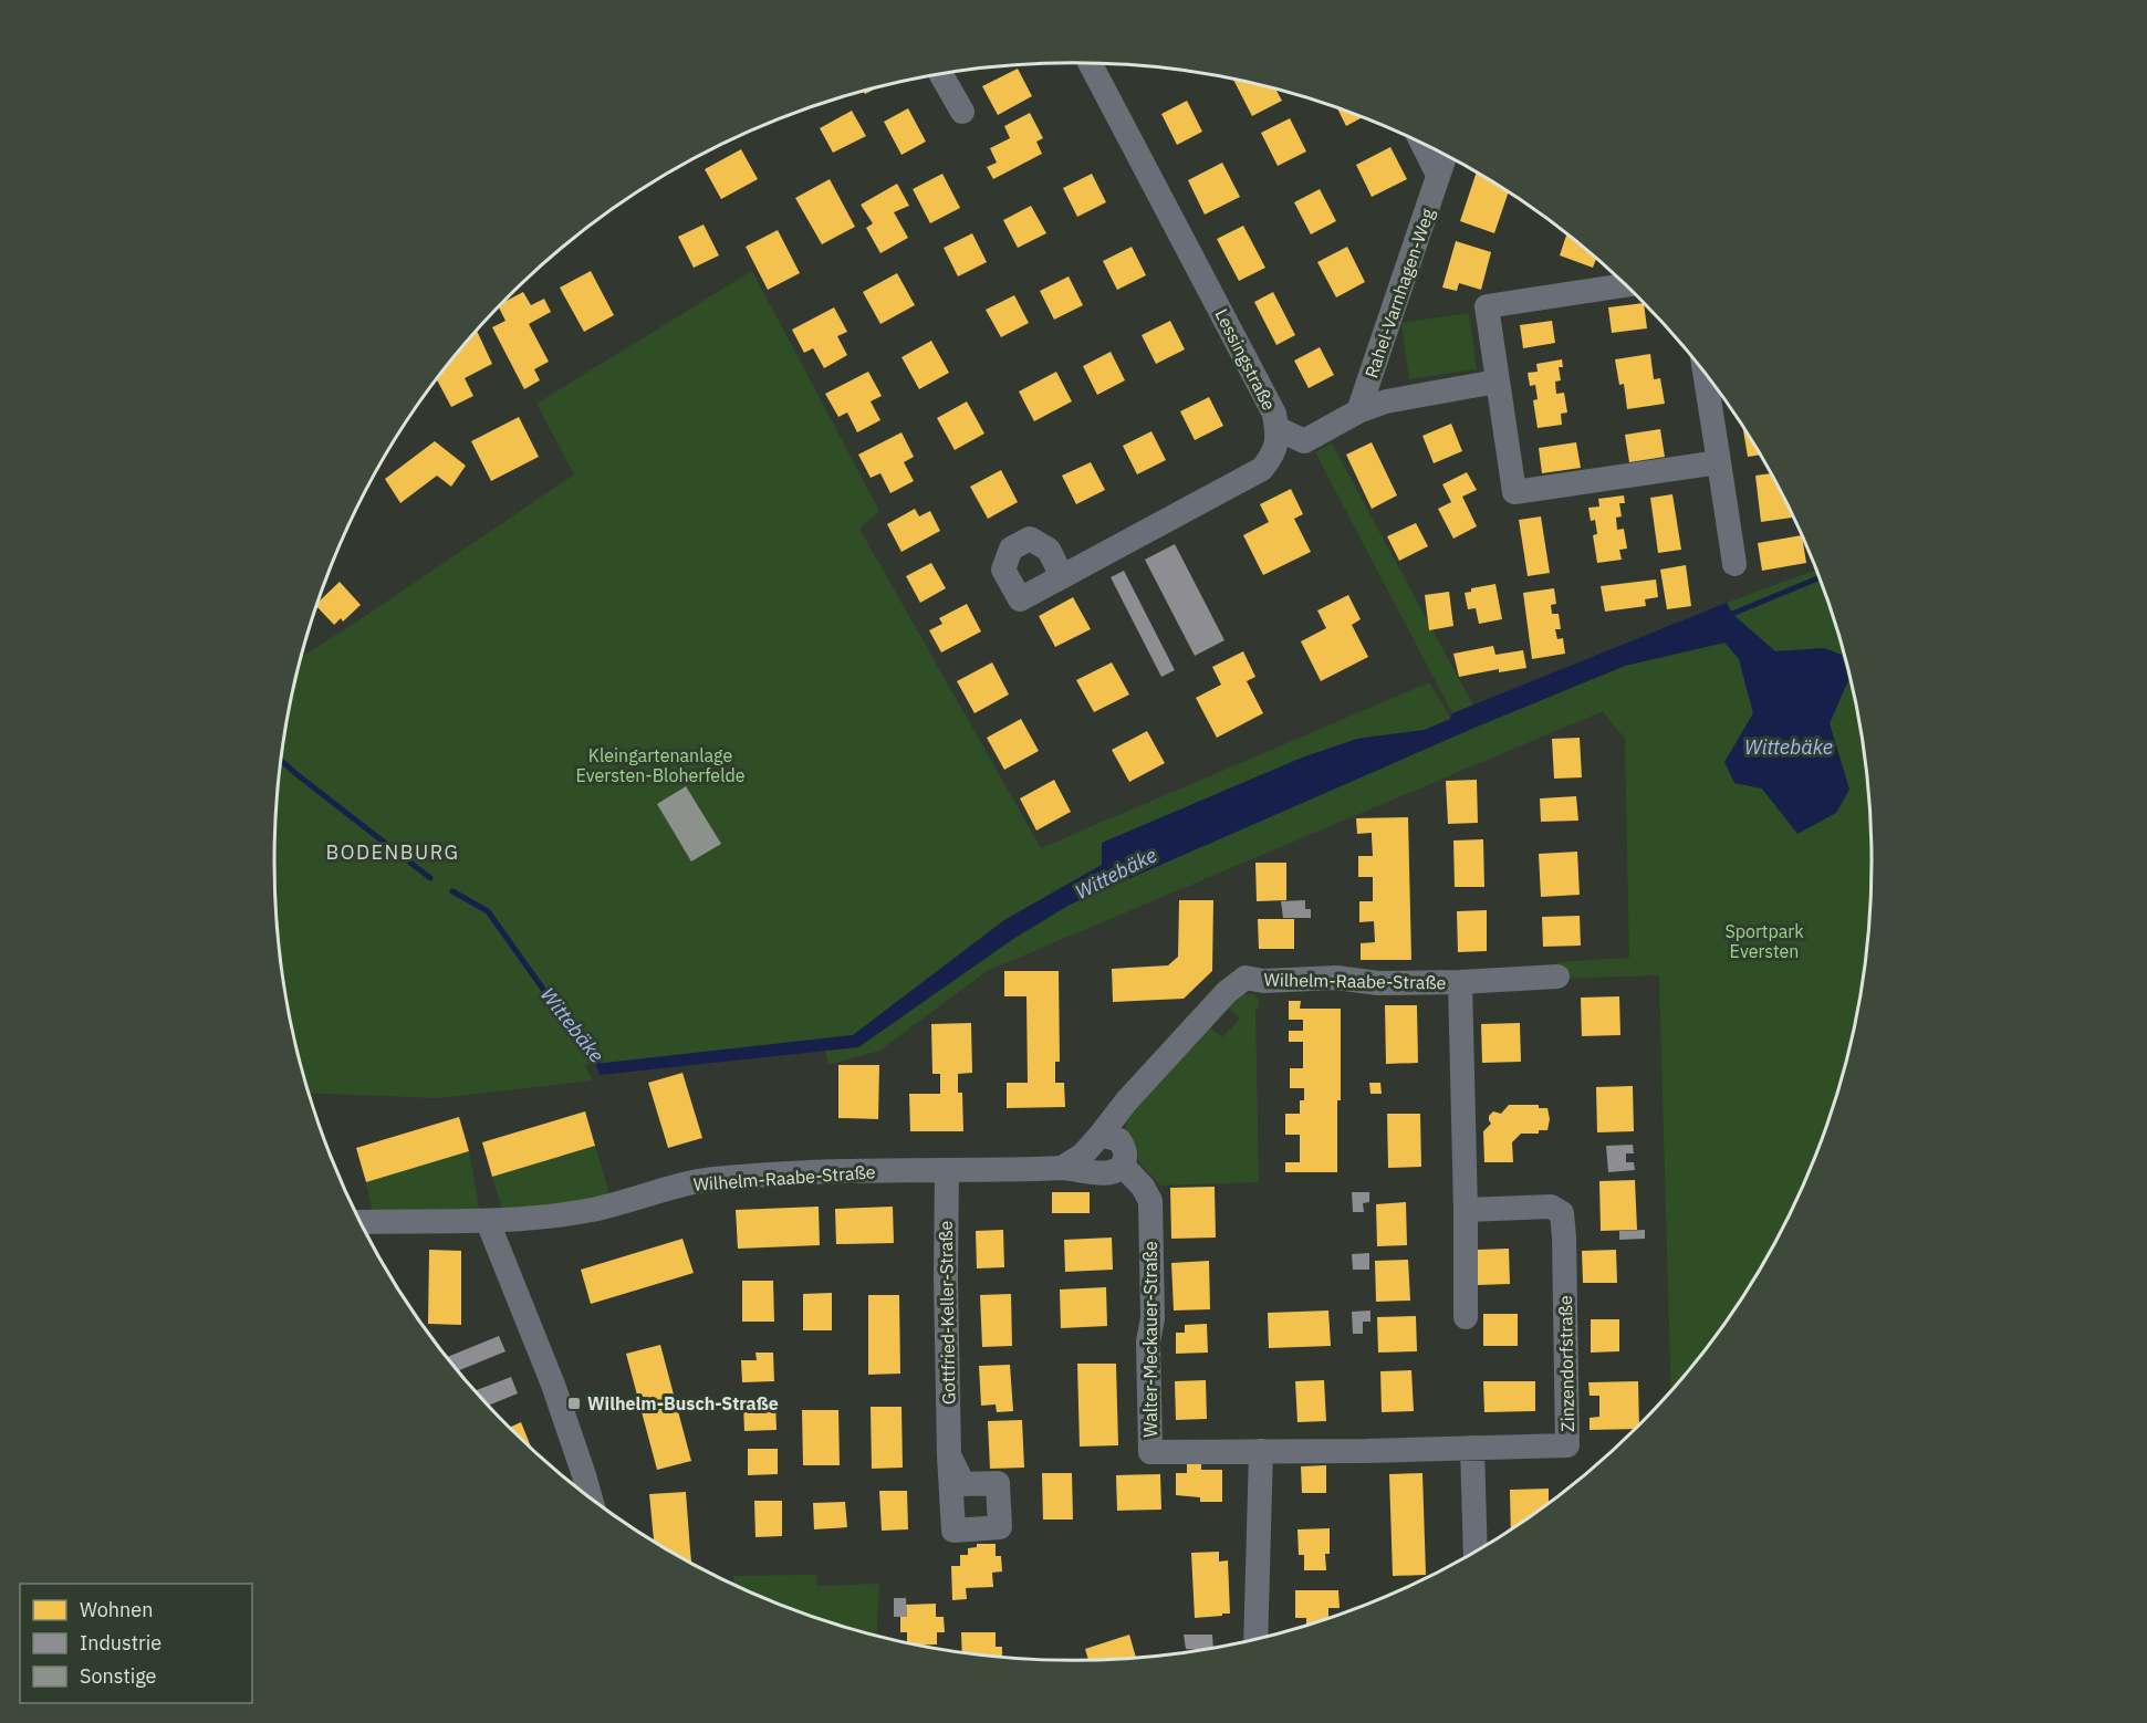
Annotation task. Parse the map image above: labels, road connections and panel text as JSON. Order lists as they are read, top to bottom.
{
  "streets": {
    "street": [
      "Rahel-Varnhagen-Weg",
      "Lessingstraße",
      "Wilhelm-Raabe-Straße",
      "Gottfried-Keller-Straße",
      "Walter-Meckauer-Straße",
      "Zinzendorfstraße"
    ]
  },
  "crossings": [
    ["Wilhelm-Raabe-Straße", "Gottfried-Keller-Straße"],
    ["Wilhelm-Raabe-Straße", "Walter-Meckauer-Straße"],
    ["Walter-Meckauer-Straße", "Zinzendorfstraße"]
  ],
  "districts": ["BODENBURG"],
  "water": ["Wittebäke"],
  "parks": ["Kleingartenanlage Eversten-Bloherfelde", "Sportpark Eversten"],
  "places": {
    "transit": ["Wilhelm-Busch-Straße"]
  },
  "legend": ["Wohnen", "Industrie", "Sonstige"]
}
